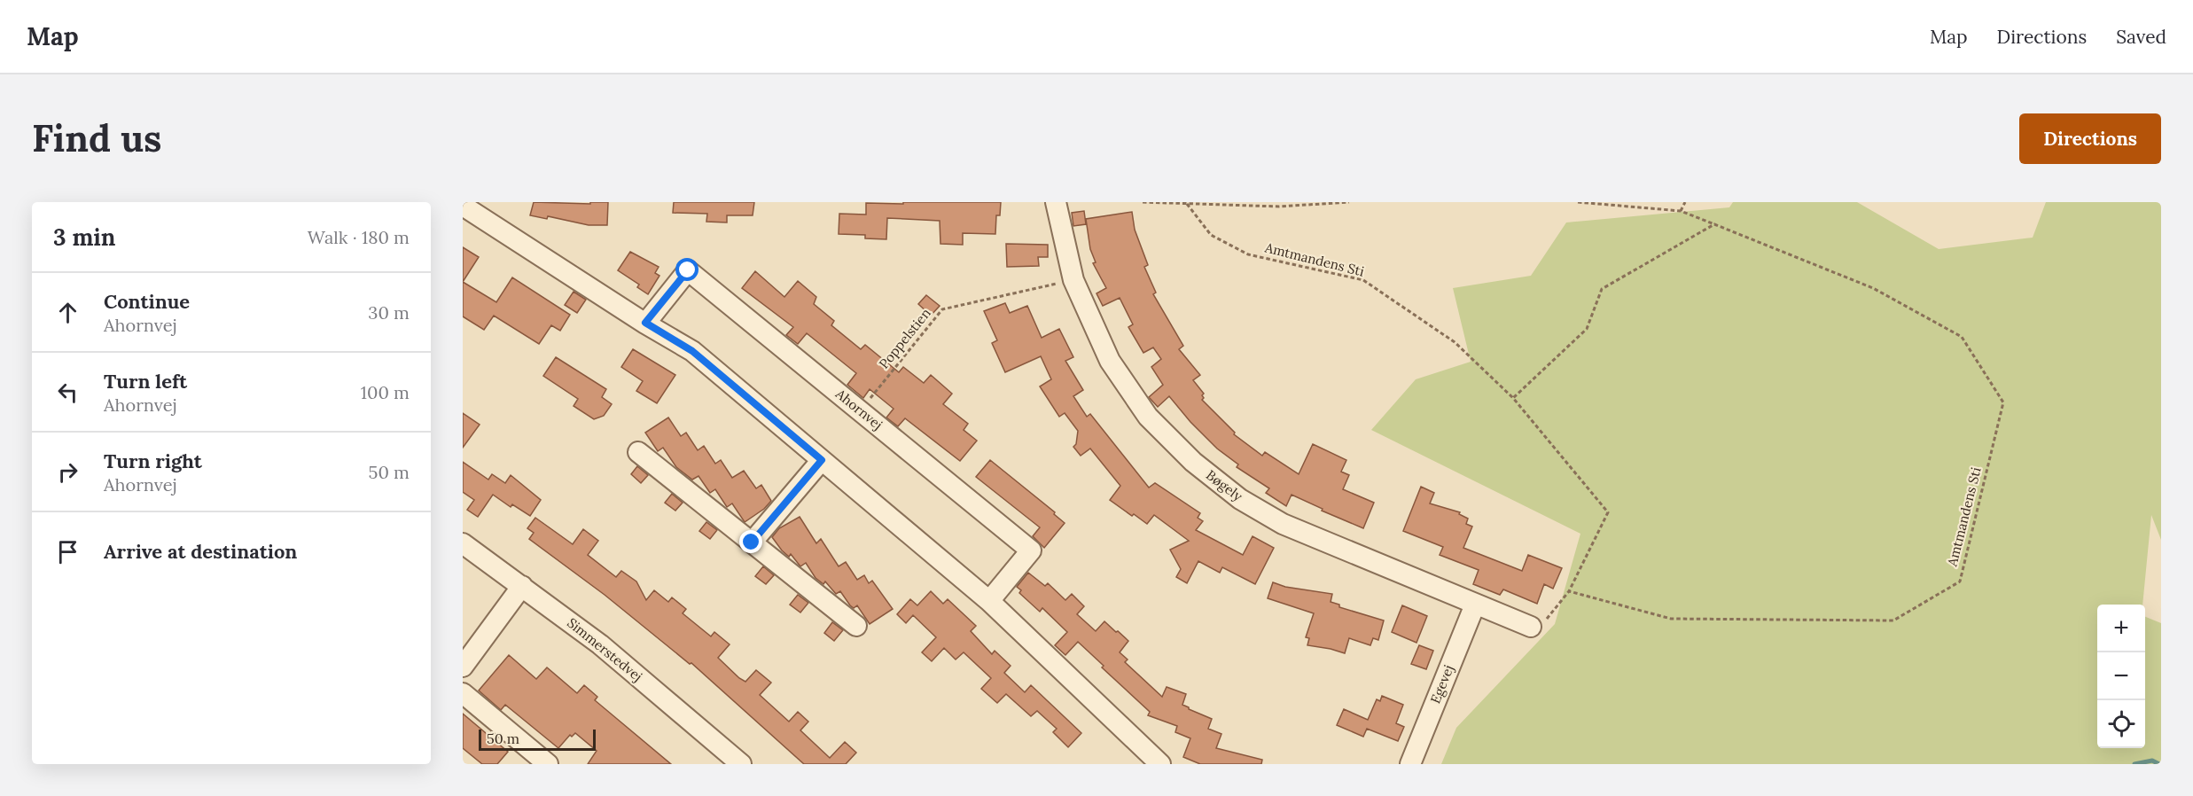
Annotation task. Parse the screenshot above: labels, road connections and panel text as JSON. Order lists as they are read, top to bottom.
{
  "streets": {
    "street": [
      "Ahornvej",
      "Bøgely",
      "Simmerstedvej",
      "Egevej"
    ],
    "path": ["Amtmandens Sti", "Poppelstien"]
  },
  "crossings": [
    ["Poppelstien", "Ahornvej"],
    ["Poppelstien", "Bøgely"],
    ["Bøgely", "Egevej"]
  ],
  "scale_bar": "50 m",
  "page": {
    "header": "Map",
    "nav": ["Map", "Directions", "Saved"],
    "buttons": "Directions",
    "title": "Find us",
    "heading": ["3 min", "Walk · 180 m"],
    "list": [
      ["Continue", "Ahornvej", "30 m"],
      ["Turn left", "Ahornvej", "100 m"],
      ["Turn right", "Ahornvej", "50 m"],
      "Arrive at destination"
    ],
    "map_buttons": ["+", "−"],
    "scale": "50 m"
  }
}
